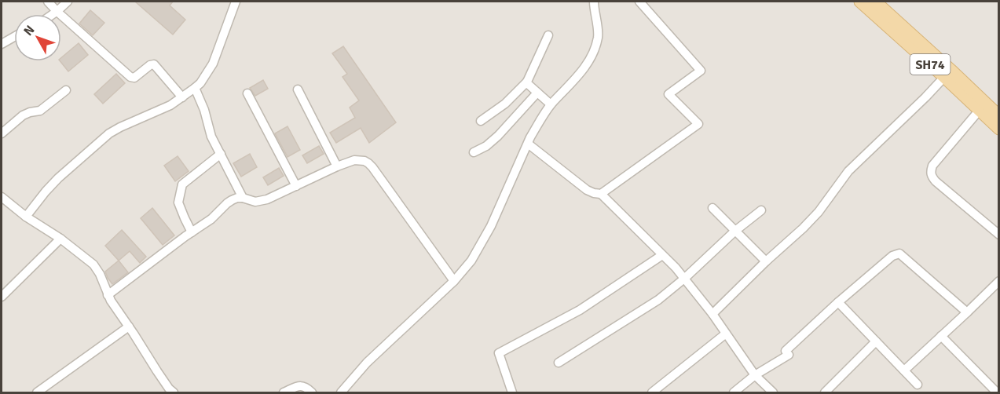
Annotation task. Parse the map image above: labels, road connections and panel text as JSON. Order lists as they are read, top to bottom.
{
  "streets": {
    "main road": ["SH74"]
  },
  "north": "top left"
}
